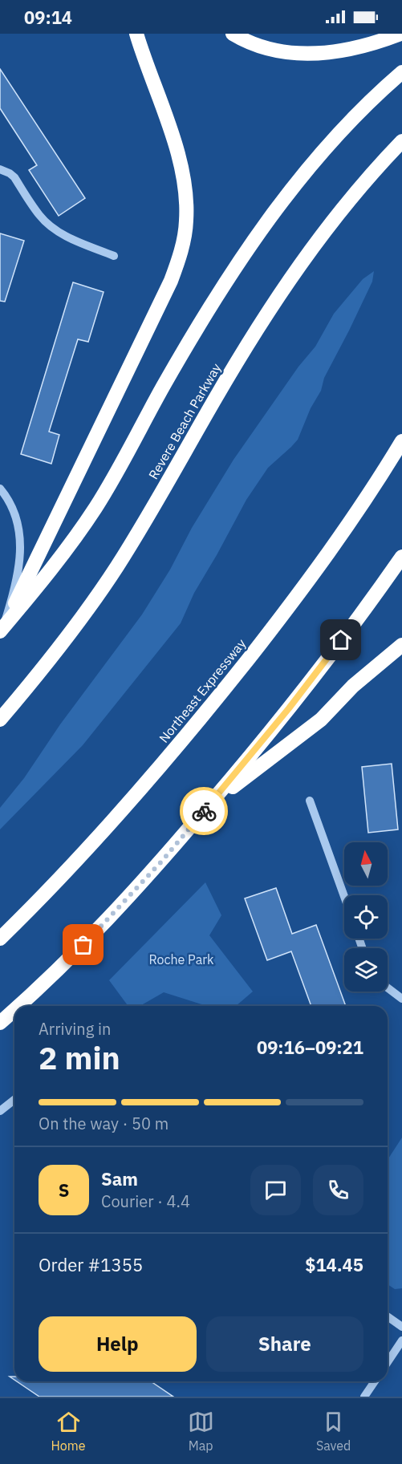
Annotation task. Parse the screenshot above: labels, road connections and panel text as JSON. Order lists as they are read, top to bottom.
{
  "streets": {
    "highway": ["Revere Beach Parkway", "Northeast Expressway"]
  },
  "parks": ["Roche Park"],
  "north": "top",
  "page": {
    "status": "09:14",
    "heading": ["2 min", "Arriving in", "09:16–09:21"],
    "panel": [
      "Sam",
      "Courier · 4.4",
      "Order #1355",
      "$14.45"
    ],
    "bar": "On the way · 50 m",
    "round": "S",
    "buttons": ["Help", "Share"],
    "tabs": ["Home", "Map", "Saved"]
  }
}
